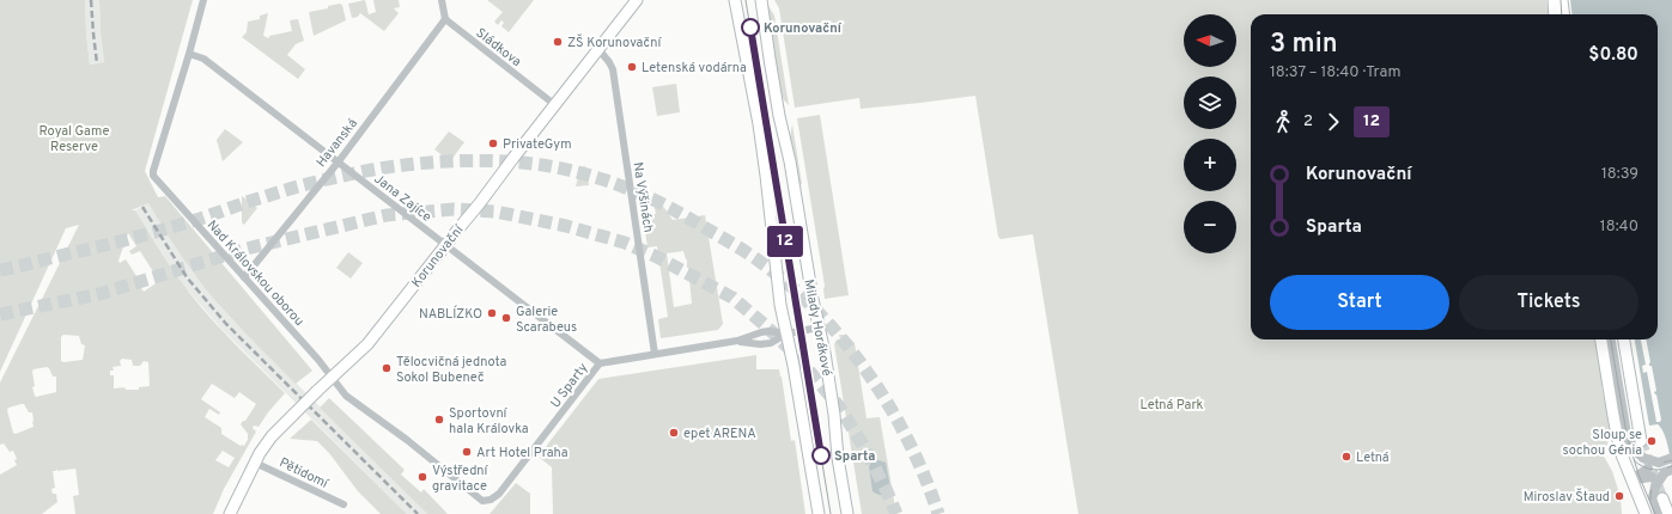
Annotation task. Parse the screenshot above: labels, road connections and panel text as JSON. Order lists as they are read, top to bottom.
{
  "streets": {
    "main road": ["Korunovační", "Milady Horákové"],
    "street": [
      "Sládkova",
      "Havanská",
      "Jana Zajíce",
      "Na Výšinách",
      "Nad Královskou oborou",
      "U Sparty",
      "Pětidomí"
    ]
  },
  "crossings": [
    ["Sládkova", "Havanská"],
    ["Sládkova", "Korunovační"],
    ["Havanská", "Jana Zajíce"],
    ["Havanská", "Nad Královskou oborou"],
    ["Jana Zajíce", "Korunovační"],
    ["Jana Zajíce", "Nad Královskou oborou"],
    ["Jana Zajíce", "U Sparty"],
    ["Na Výšinách", "Korunovační"],
    ["Na Výšinách", "U Sparty"],
    ["Korunovační", "Nad Královskou oborou"],
    ["Korunovační", "Pětidomí"],
    ["Nad Královskou oborou", "U Sparty"],
    ["Milady Horákové", "U Sparty"]
  ],
  "parks": ["Royal Game Reserve", "Letná Park"],
  "places": [
    "Korunovační",
    "ZŠ Korunovační",
    "Letenská vodárna",
    "PrivateGym",
    "NABLÍZKO",
    "Galerie Scarabeus",
    "Tělocvičná jednota Sokol Bubeneč",
    "Sportovní hala Královka",
    "epet ARENA",
    "Sloup se sochou Génia",
    "Art Hotel Praha",
    "Sparta",
    "Letná",
    "Výstřední gravitace",
    "Miroslav Štaud"
  ],
  "lines": ["tram line 12"],
  "north": "left",
  "page": {
    "on_map": "12",
    "map_buttons": ["+", "−"],
    "heading": ["3 min", "18:37 – 18:40 · Tram", "$0.80"],
    "legs": ["2", "12"],
    "list": [
      {
        "name": "Korunovační",
        "value": "18:39"
      },
      {
        "name": "Sparta",
        "value": "18:40"
      }
    ],
    "buttons": ["Start", "Tickets"]
  }
}
